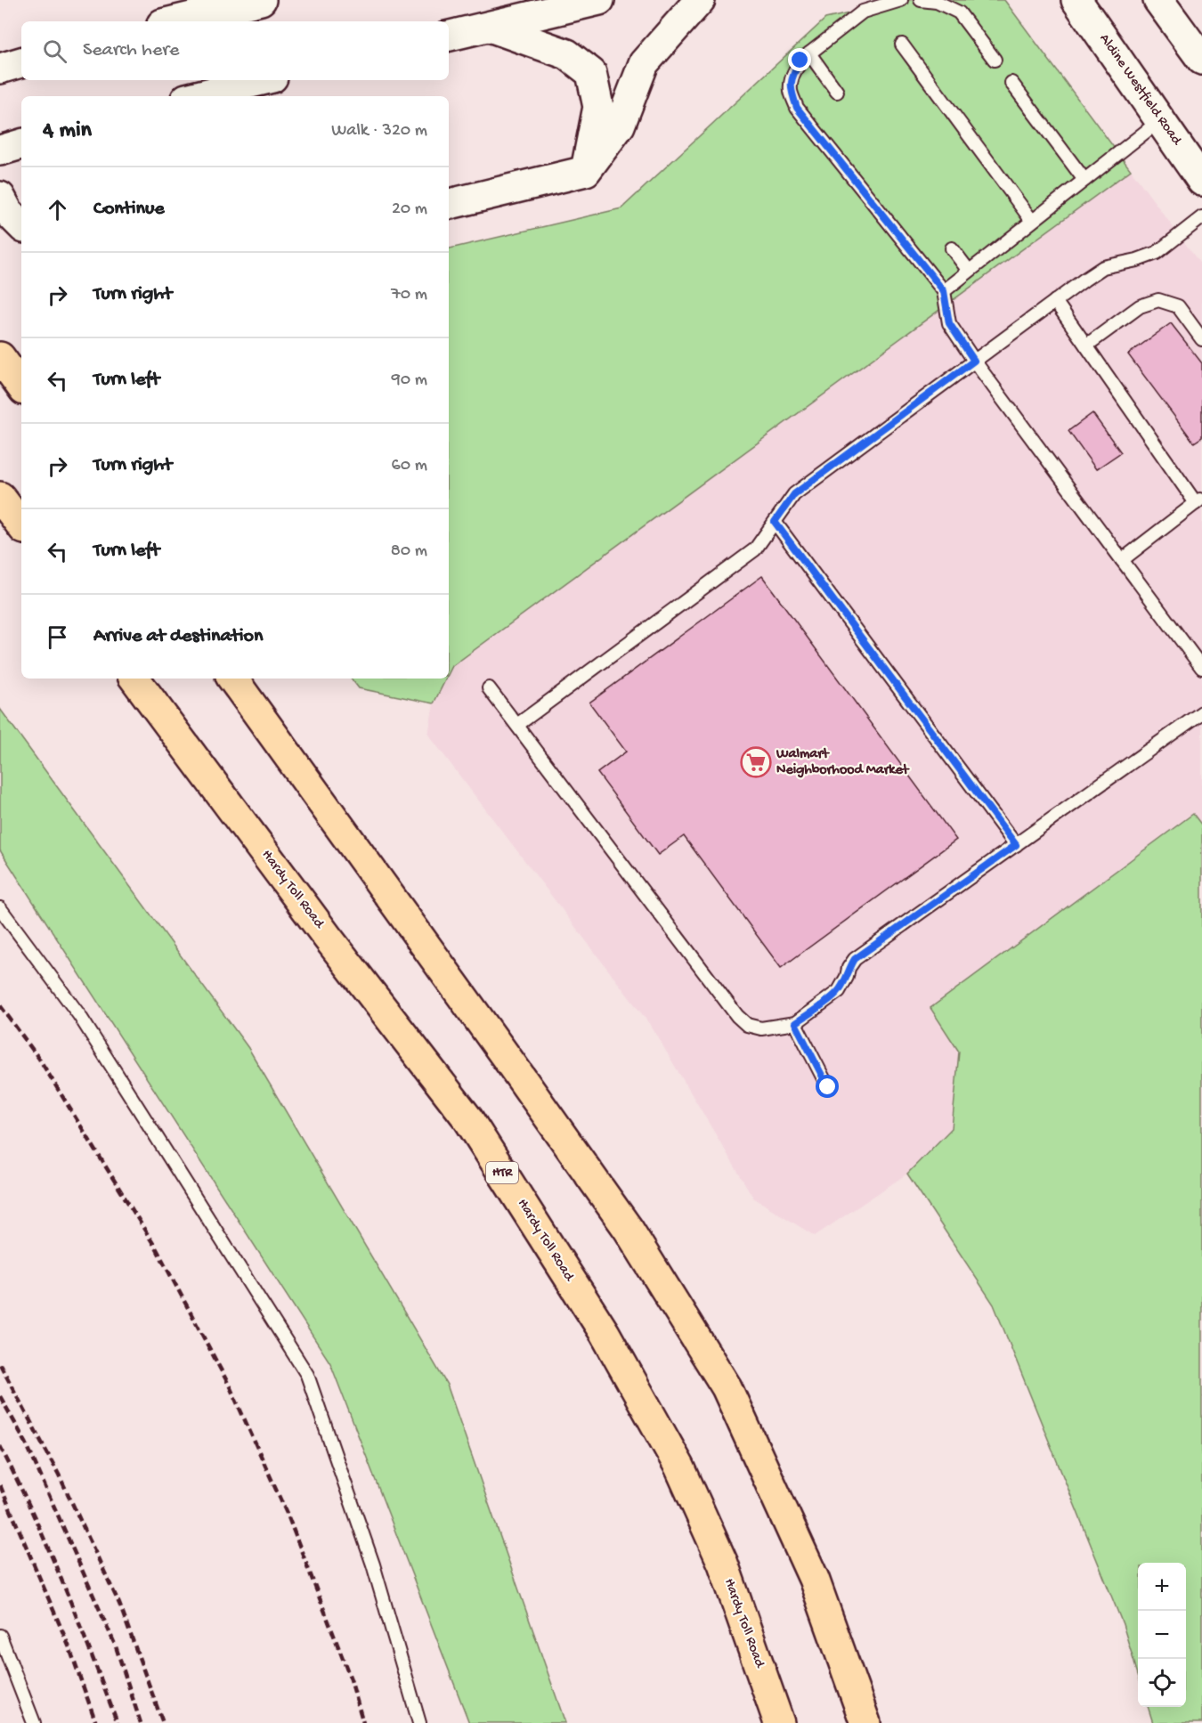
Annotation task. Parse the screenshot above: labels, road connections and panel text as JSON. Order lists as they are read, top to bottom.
{
  "streets": {
    "highway": ["Hardy Toll Road", "HTR"],
    "main road": ["Aldine Westfield Road"]
  },
  "places": {
    "supermarket": ["Walmart Neighborhood Market"]
  },
  "page": {
    "search": "Search here",
    "heading": ["4 min", "Walk · 320 m"],
    "list": [
      ["Continue", "20 m"],
      ["Turn right", "70 m"],
      ["Turn left", "90 m"],
      ["Turn right", "60 m"],
      ["Turn left", "80 m"],
      "Arrive at destination"
    ],
    "map_buttons": ["+", "−"]
  }
}
